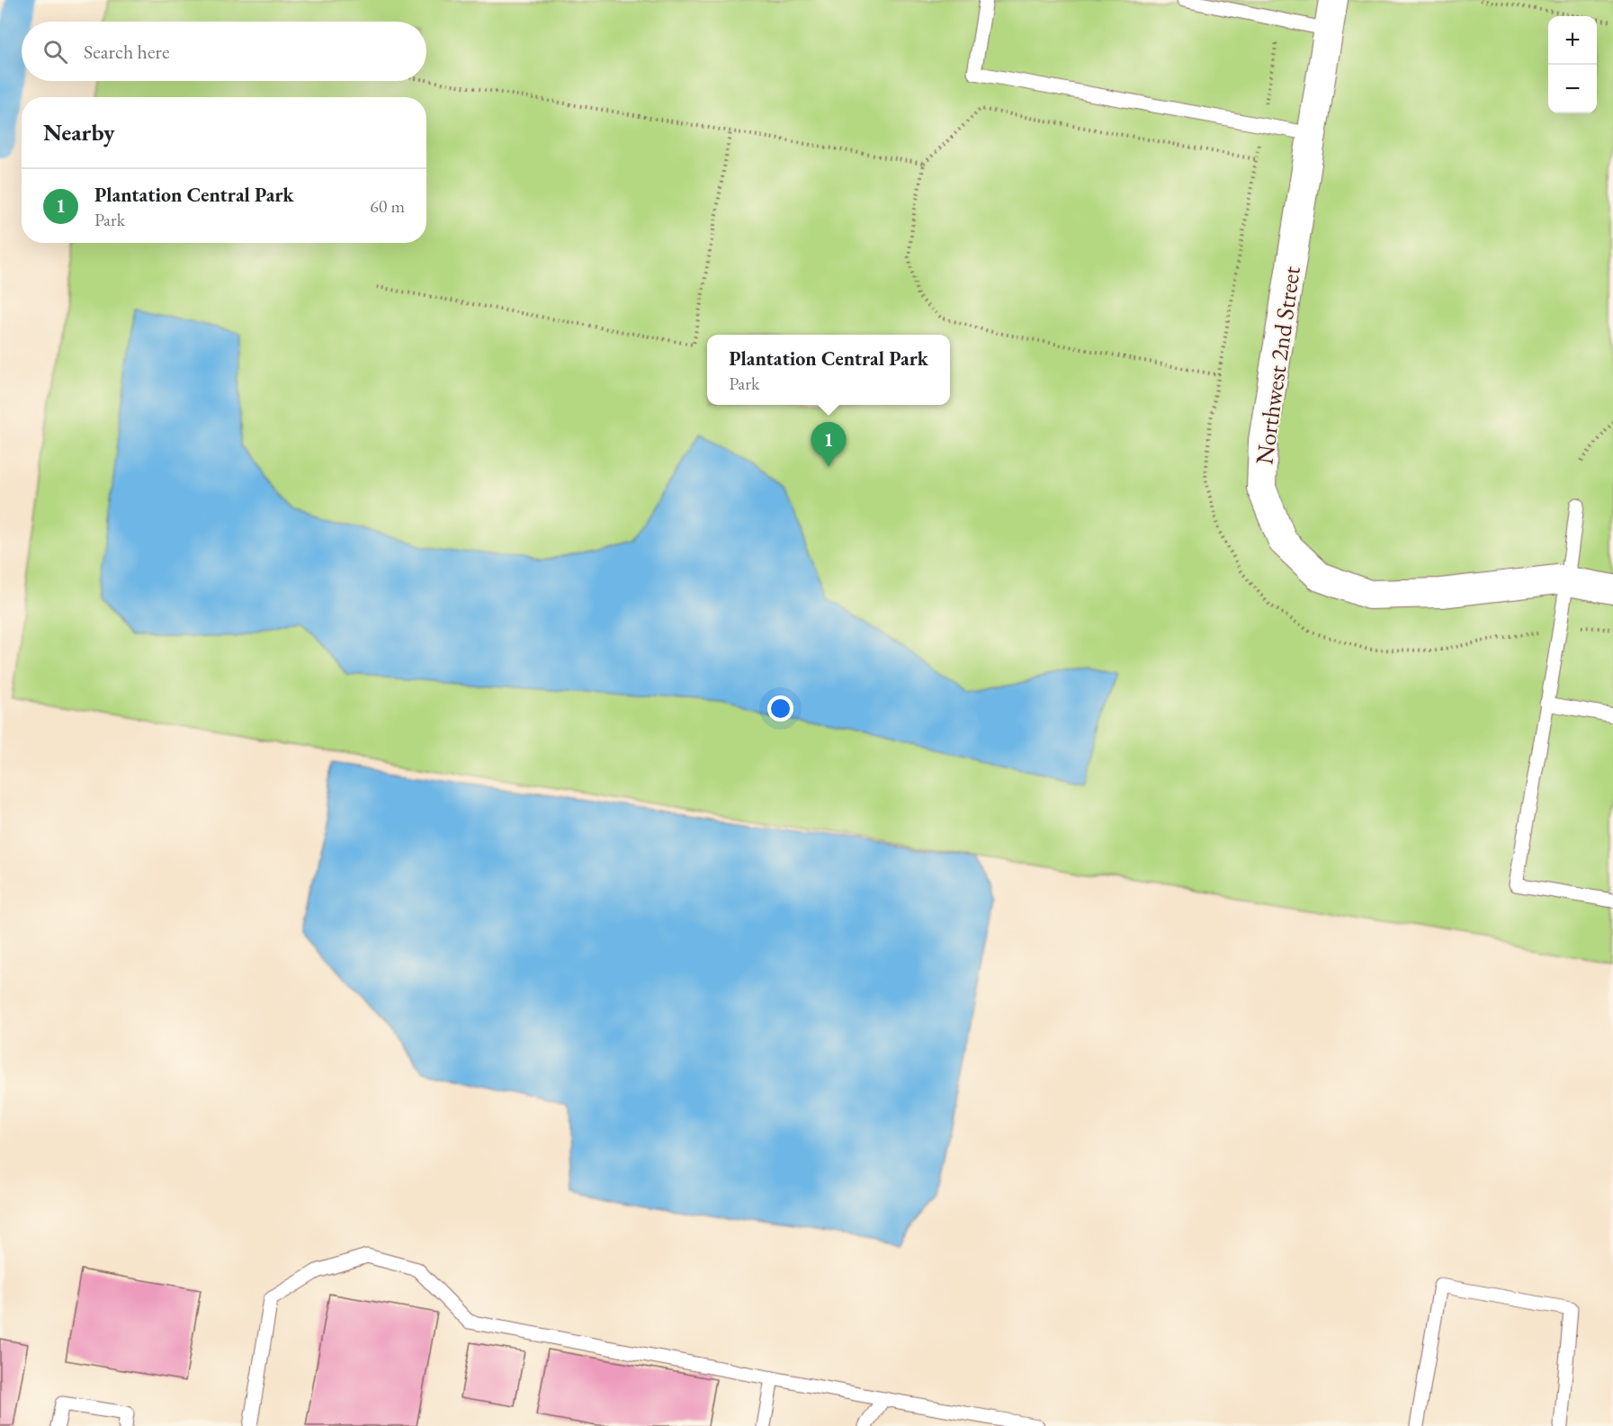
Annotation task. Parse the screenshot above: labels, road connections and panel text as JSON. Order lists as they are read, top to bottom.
{
  "streets": {
    "street": ["Northwest 2nd Street"]
  },
  "page": {
    "map_buttons": ["+", "−"],
    "search": "Search here",
    "heading": "Nearby",
    "list": [
      {
        "mark": "1",
        "name": "Plantation Central Park",
        "note": "Park",
        "value": "60 m"
      }
    ],
    "popup": ["Plantation Central Park", "Park"],
    "pins": "1"
  }
}
